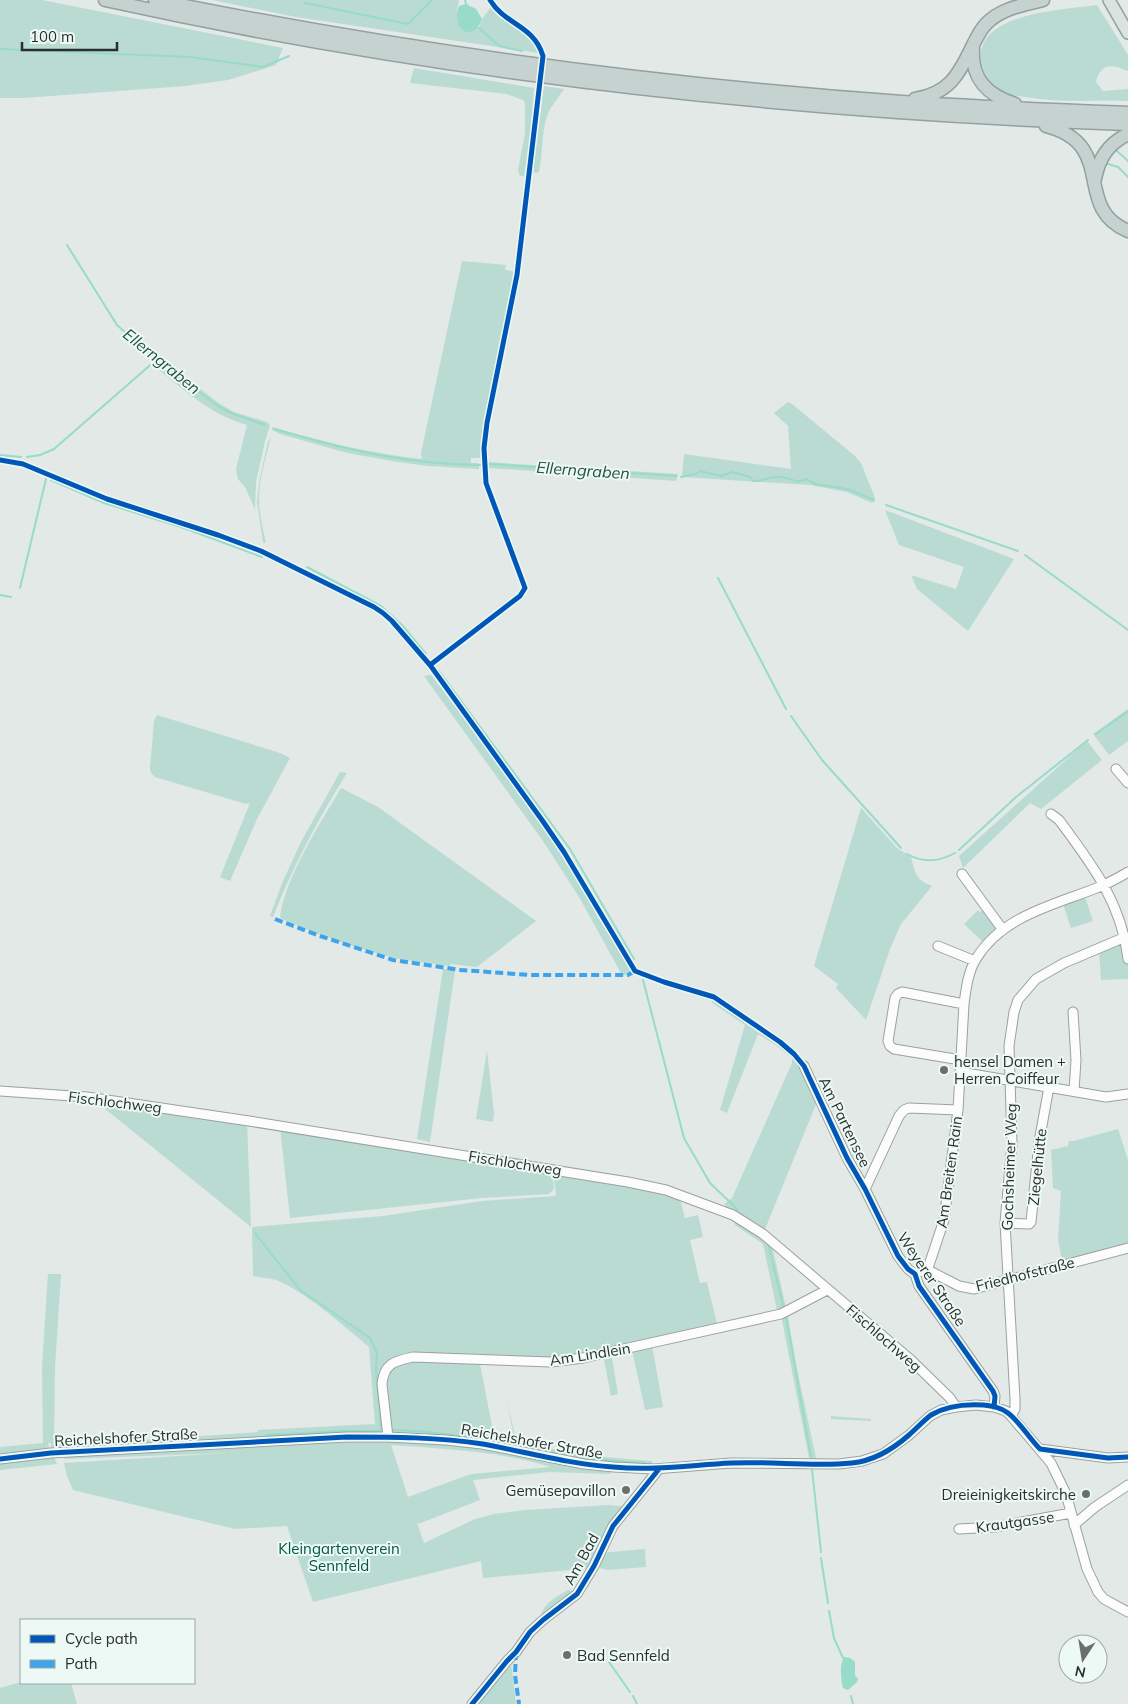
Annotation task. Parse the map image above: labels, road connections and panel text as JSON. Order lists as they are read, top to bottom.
{
  "streets": {
    "street": [
      "Fischlochweg",
      "Am Partensee",
      "Gochsheimer Weg",
      "Ziegelhütte",
      "Am Breiten Rain",
      "Friedhofstraße",
      "Weyerer Straße",
      "Am Lindlein",
      "Reichelshofer Straße",
      "Krautgasse",
      "Am Bad"
    ]
  },
  "crossings": [
    ["Fischlochweg", "Am Lindlein"],
    ["Fischlochweg", "Reichelshofer Straße"],
    ["Am Partensee", "Am Breiten Rain"],
    ["Am Partensee", "Weyerer Straße"],
    ["Gochsheimer Weg", "Ziegelhütte"],
    ["Gochsheimer Weg", "Friedhofstraße"],
    ["Gochsheimer Weg", "Reichelshofer Straße"],
    ["Am Breiten Rain", "Friedhofstraße"],
    ["Am Breiten Rain", "Weyerer Straße"],
    ["Friedhofstraße", "Weyerer Straße"],
    ["Weyerer Straße", "Reichelshofer Straße"],
    ["Am Lindlein", "Reichelshofer Straße"],
    ["Reichelshofer Straße", "Am Bad"]
  ],
  "water": ["Ellerngraben"],
  "parks": ["Kleingartenverein Sennfeld"],
  "places": [
    "hensel Damen + Herren Coiffeur",
    "Gemüsepavillon",
    "Dreieinigkeitskirche",
    "Bad Sennfeld"
  ],
  "legend": ["Cycle path", "Path"],
  "scale_bar": "100 m",
  "north": "bottom"
}
